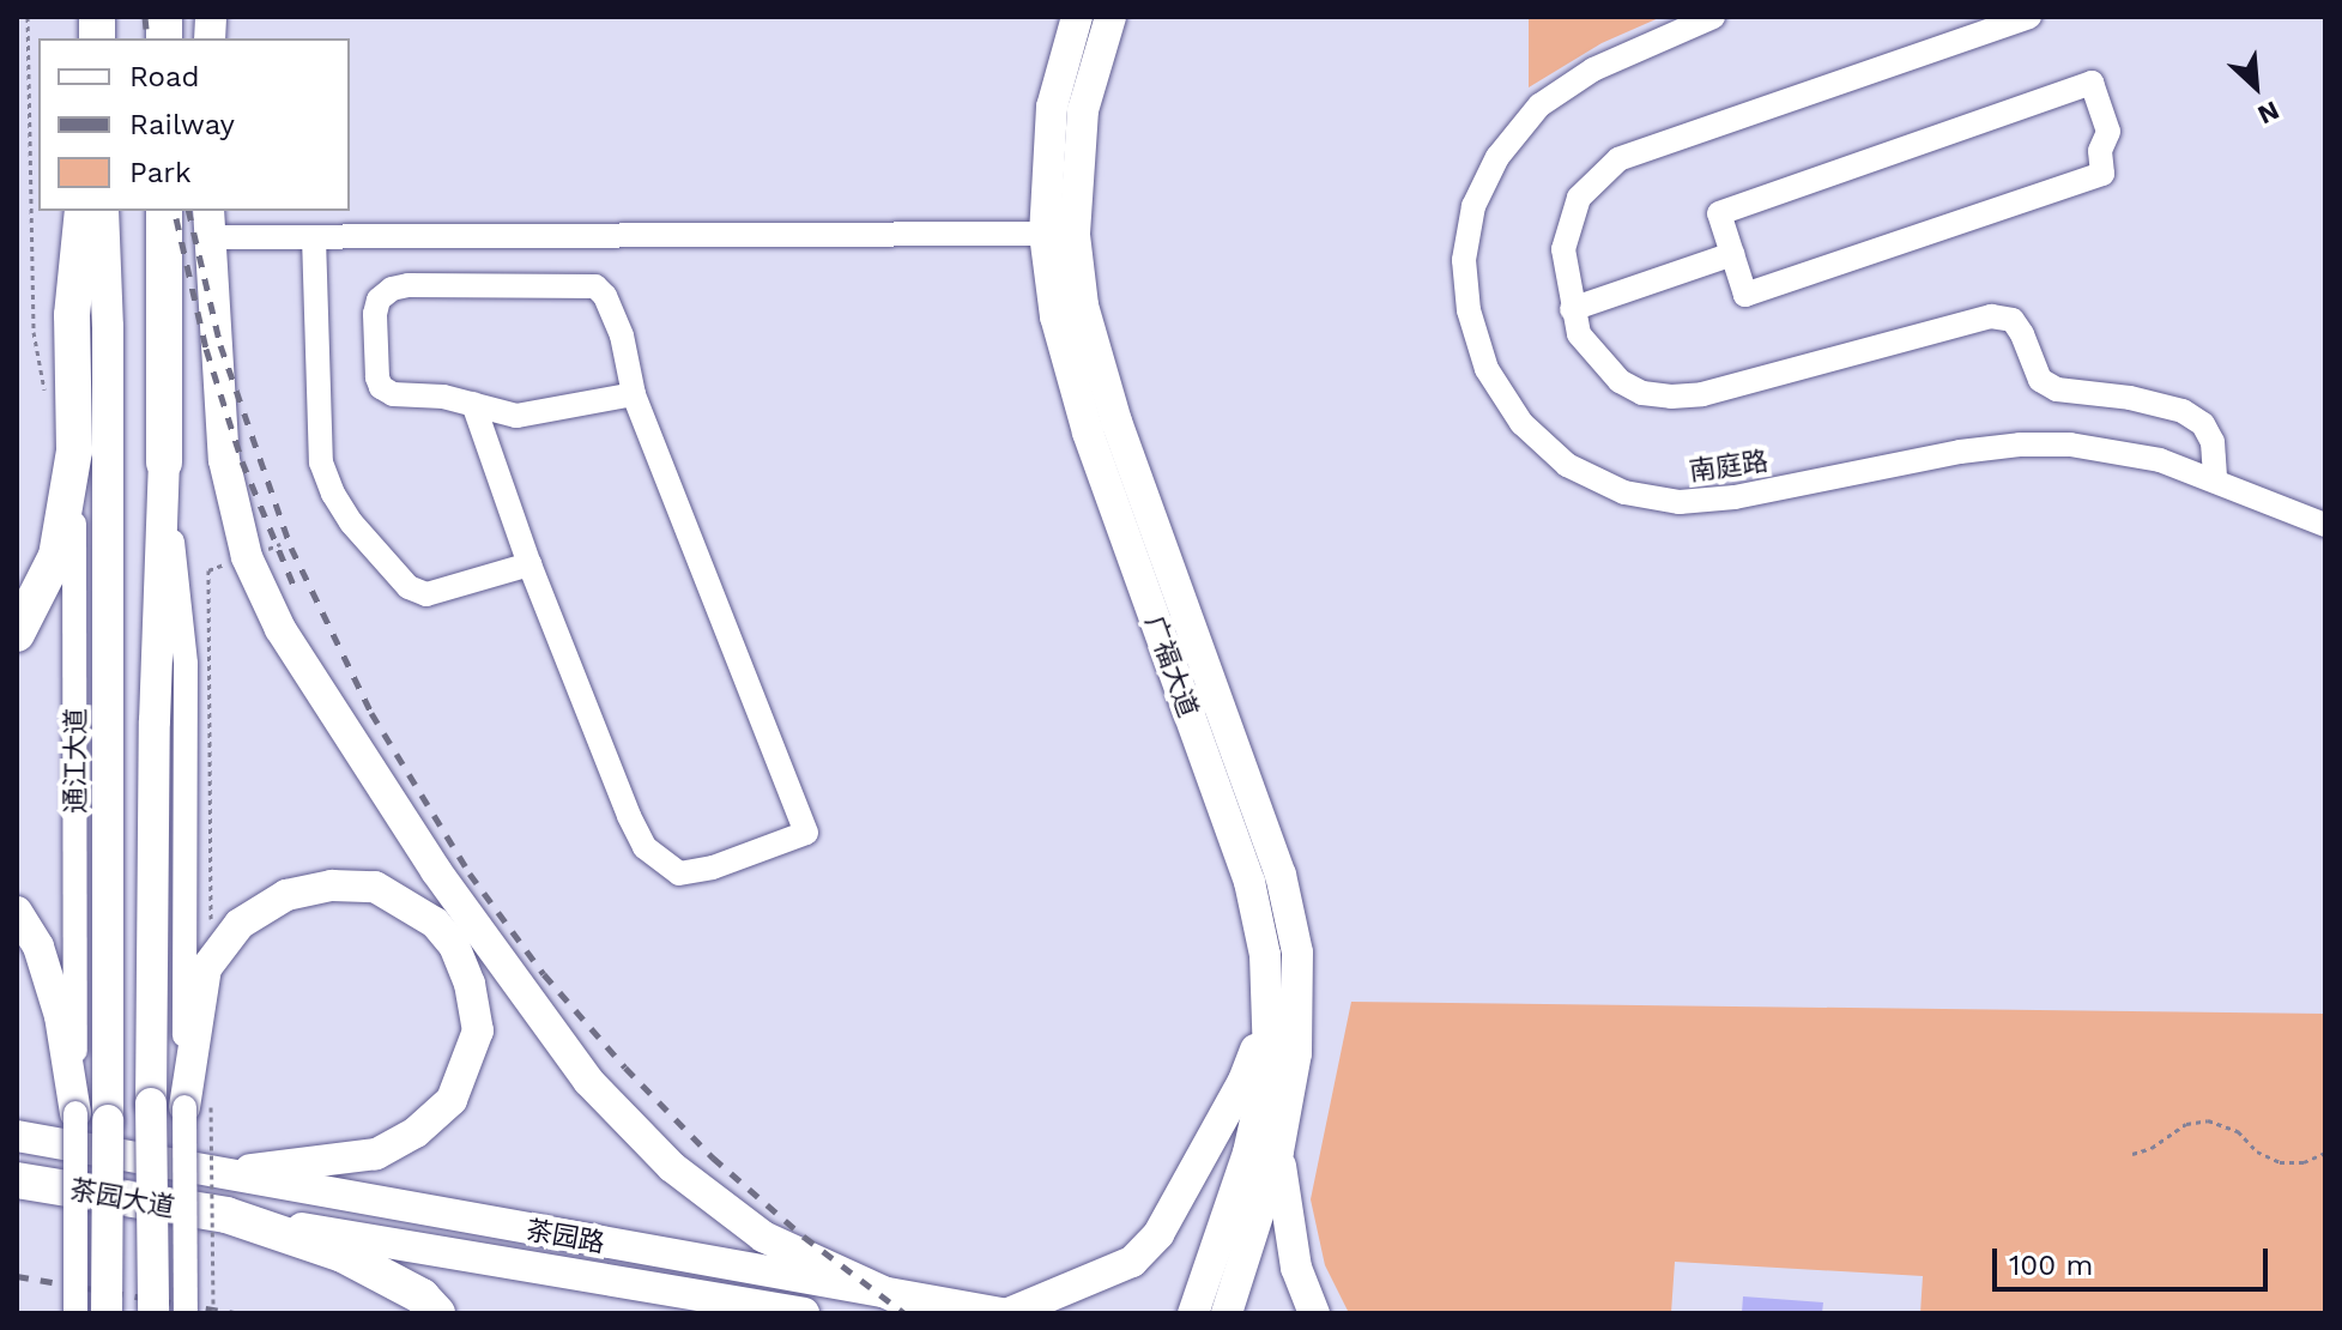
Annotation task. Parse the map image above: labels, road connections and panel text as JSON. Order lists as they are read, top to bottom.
{
  "streets": {
    "highway": ["通江大道", "茶园大道"],
    "main road": ["广福大道", "茶园路"],
    "street": ["南庭路"]
  },
  "crossings": [
    ["茶园大道", "茶园路"]
  ],
  "legend": ["Road", "Railway", "Park"],
  "scale_bar": "100 m",
  "north": "bottom right"
}
